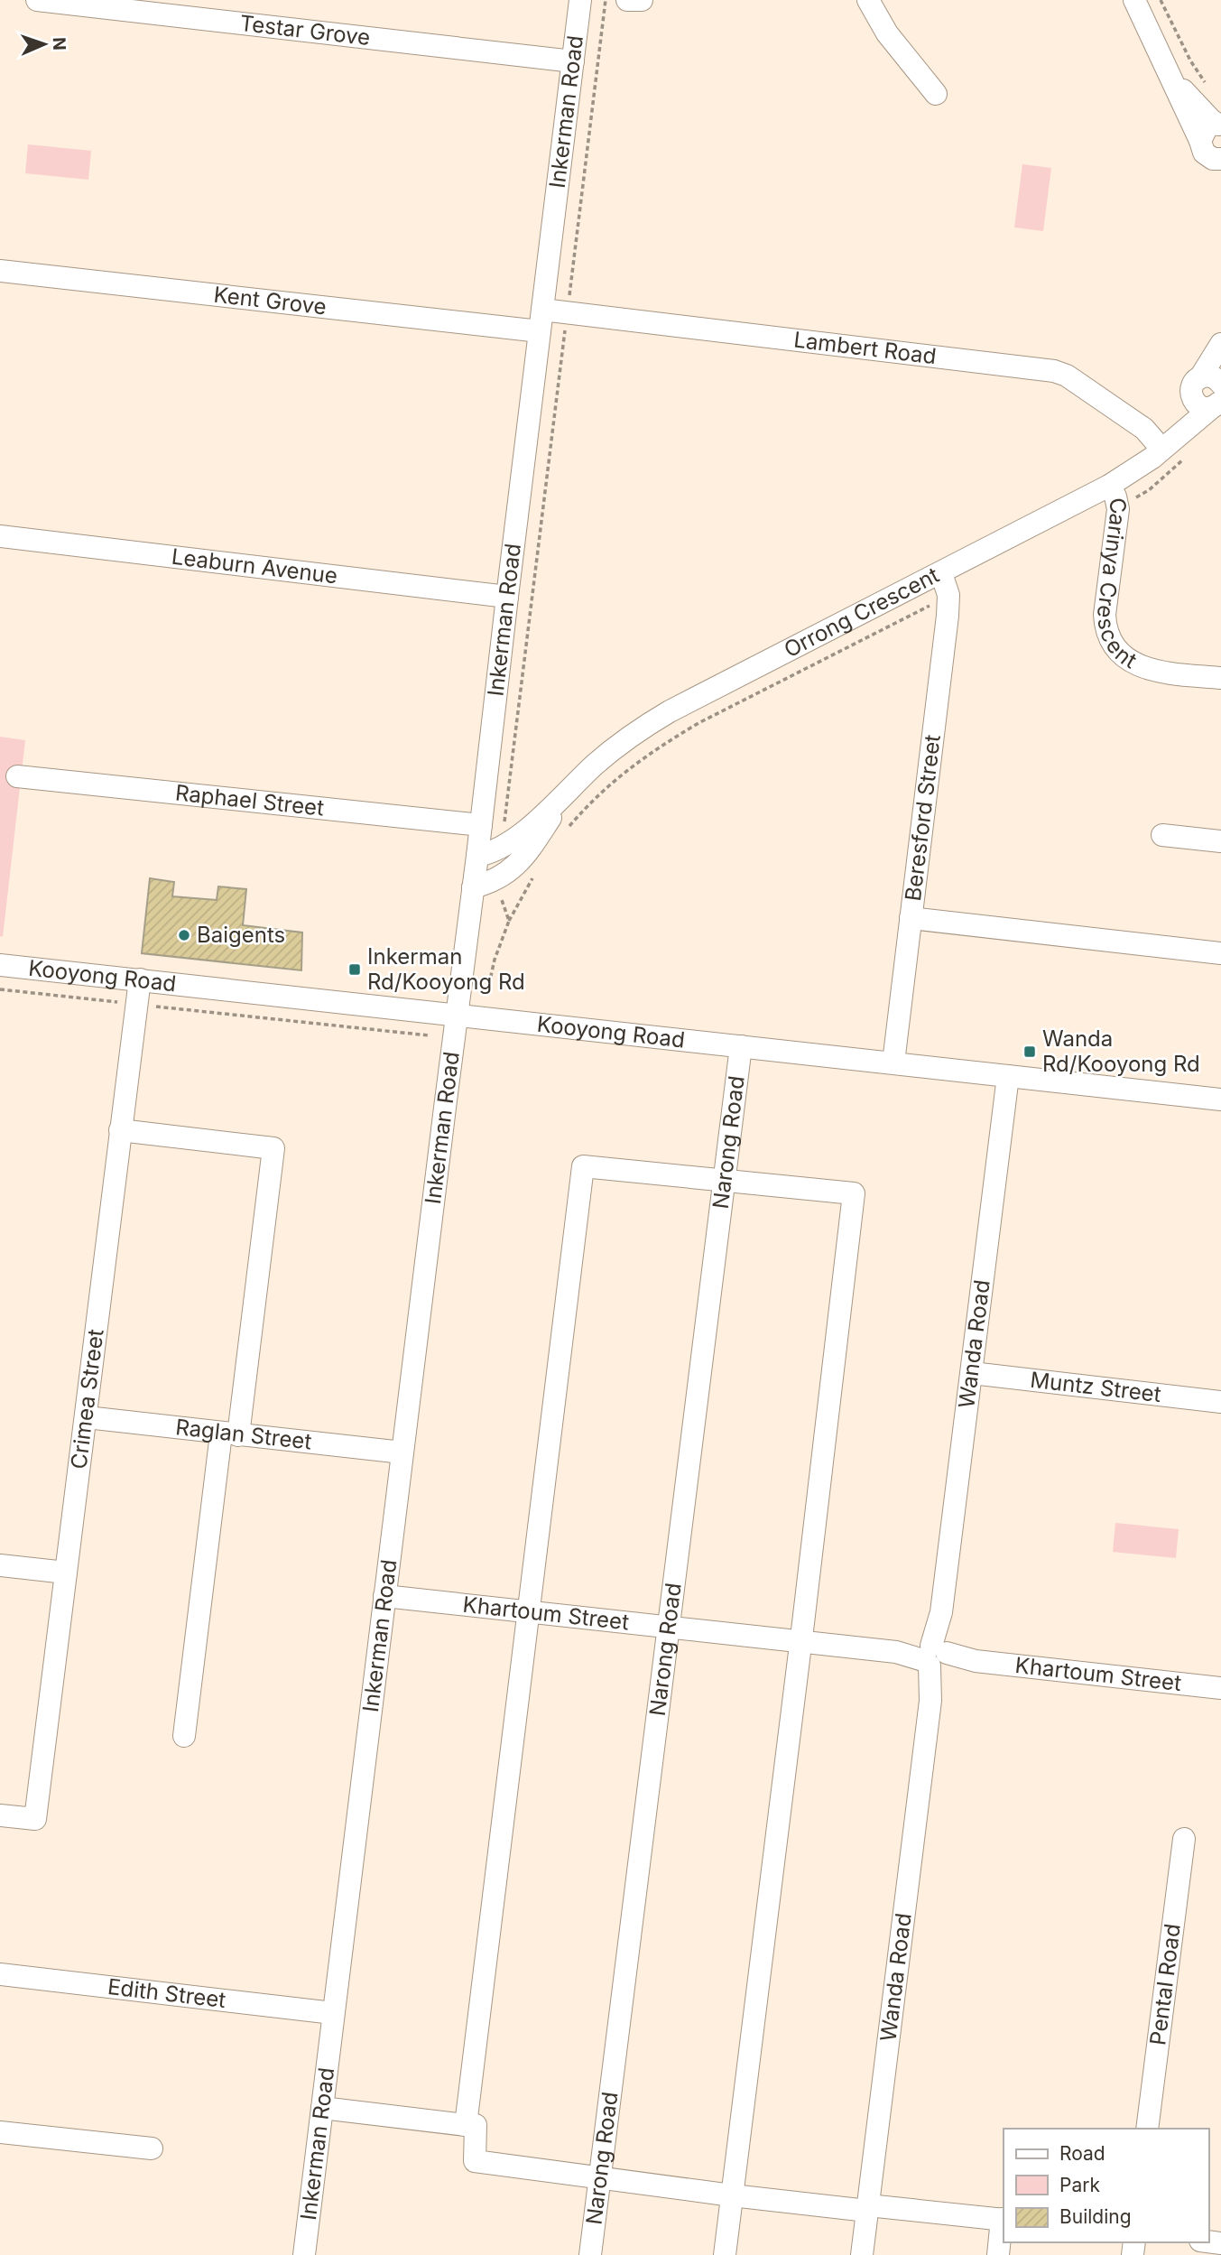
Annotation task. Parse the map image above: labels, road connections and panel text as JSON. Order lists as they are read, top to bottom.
{
  "streets": {
    "street": [
      "Testar Grove",
      "Inkerman Road",
      "Kent Grove",
      "Lambert Road",
      "Leaburn Avenue",
      "Carinya Crescent",
      "Orrong Crescent",
      "Raphael Street",
      "Beresford Street",
      "Kooyong Road",
      "Narong Road",
      "Wanda Road",
      "Muntz Street",
      "Crimea Street",
      "Raglan Street",
      "Khartoum Street",
      "Pental Road",
      "Edith Street"
    ]
  },
  "crossings": [
    ["Testar Grove", "Inkerman Road"],
    ["Inkerman Road", "Kent Grove"],
    ["Inkerman Road", "Lambert Road"],
    ["Inkerman Road", "Leaburn Avenue"],
    ["Inkerman Road", "Orrong Crescent"],
    ["Inkerman Road", "Raphael Street"],
    ["Inkerman Road", "Kooyong Road"],
    ["Inkerman Road", "Raglan Street"],
    ["Inkerman Road", "Khartoum Street"],
    ["Inkerman Road", "Edith Street"],
    ["Lambert Road", "Orrong Crescent"],
    ["Carinya Crescent", "Orrong Crescent"],
    ["Orrong Crescent", "Beresford Street"],
    ["Beresford Street", "Kooyong Road"],
    ["Kooyong Road", "Narong Road"],
    ["Kooyong Road", "Wanda Road"],
    ["Kooyong Road", "Crimea Street"],
    ["Narong Road", "Khartoum Street"],
    ["Wanda Road", "Muntz Street"],
    ["Wanda Road", "Khartoum Street"],
    ["Crimea Street", "Raglan Street"]
  ],
  "places": {
    "other": ["Baigents"],
    "transit": ["Inkerman Rd/Kooyong Rd", "Wanda Rd/Kooyong Rd"]
  },
  "legend": ["Road", "Park", "Building"],
  "north": "right"
}
